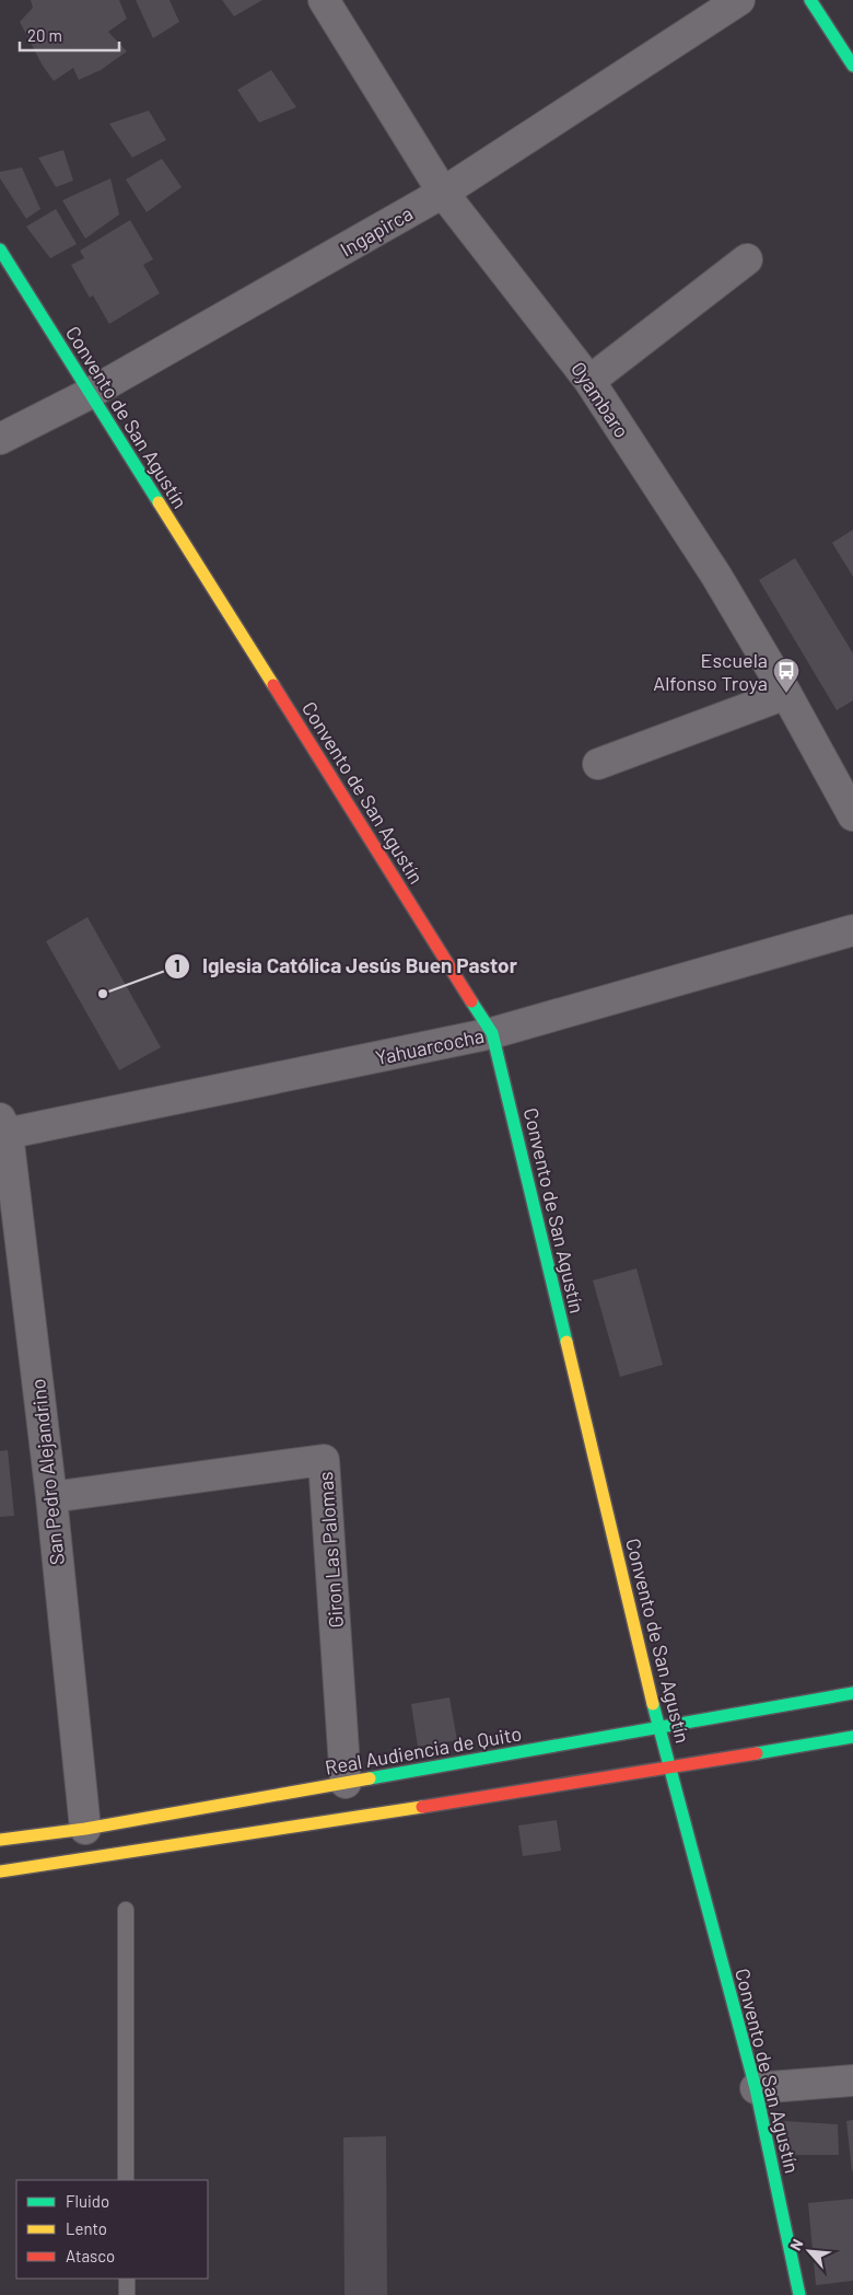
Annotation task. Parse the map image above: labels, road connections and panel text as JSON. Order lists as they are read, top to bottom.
{
  "streets": {
    "street": [
      "Ingapirca",
      "Oyambaro",
      "Convento de San Agustín",
      "Yahuarcocha",
      "San Pedro Alejandrino",
      "Giron Las Palomas",
      "Real Audiencia de Quito"
    ]
  },
  "crossings": [
    ["Ingapirca", "Oyambaro"],
    ["Ingapirca", "Convento de San Agustín"],
    ["Convento de San Agustín", "Yahuarcocha"],
    ["Convento de San Agustín", "Real Audiencia de Quito"],
    ["Yahuarcocha", "San Pedro Alejandrino"],
    ["San Pedro Alejandrino", "Giron Las Palomas"],
    ["San Pedro Alejandrino", "Real Audiencia de Quito"],
    ["Giron Las Palomas", "Real Audiencia de Quito"]
  ],
  "places": {
    "bus stop": ["Escuela Alfonso Troya"],
    "other": ["Iglesia Católica Jesús Buen Pastor"]
  },
  "legend": ["Fluido", "Lento", "Atasco"],
  "scale_bar": "20 m",
  "north": "top left"
}
